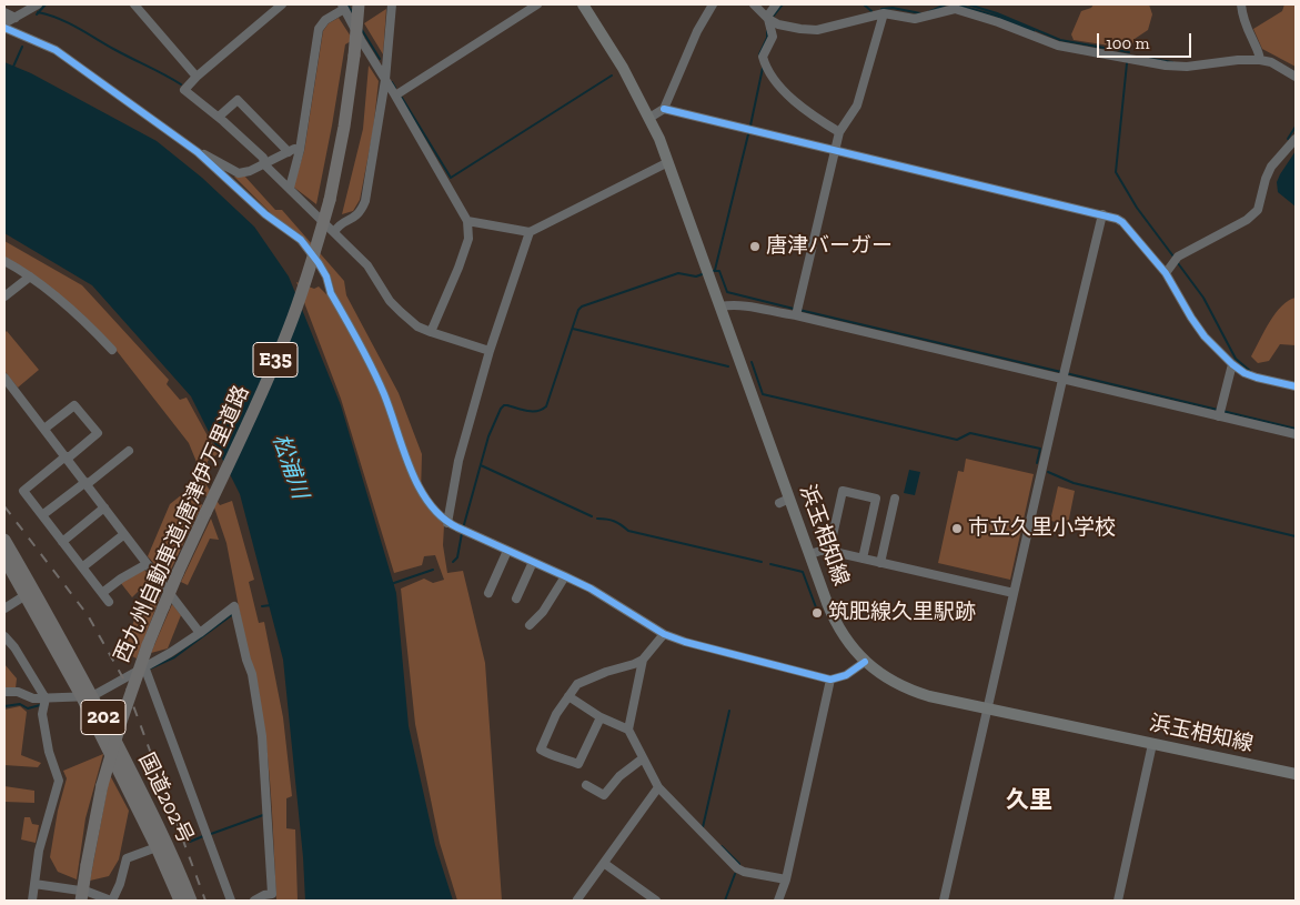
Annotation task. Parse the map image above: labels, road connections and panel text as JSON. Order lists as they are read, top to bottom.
{
  "streets": {
    "highway": [
      "E35",
      "西九州自動車道;唐津伊万里道路",
      "202",
      "国道202号"
    ],
    "main road": ["浜玉相知線"]
  },
  "districts": ["久里"],
  "water": ["松浦川"],
  "places": ["唐津バーガー", "市立久里小学校", "筑肥線久里駅跡"],
  "scale_bar": "100 m"
}
